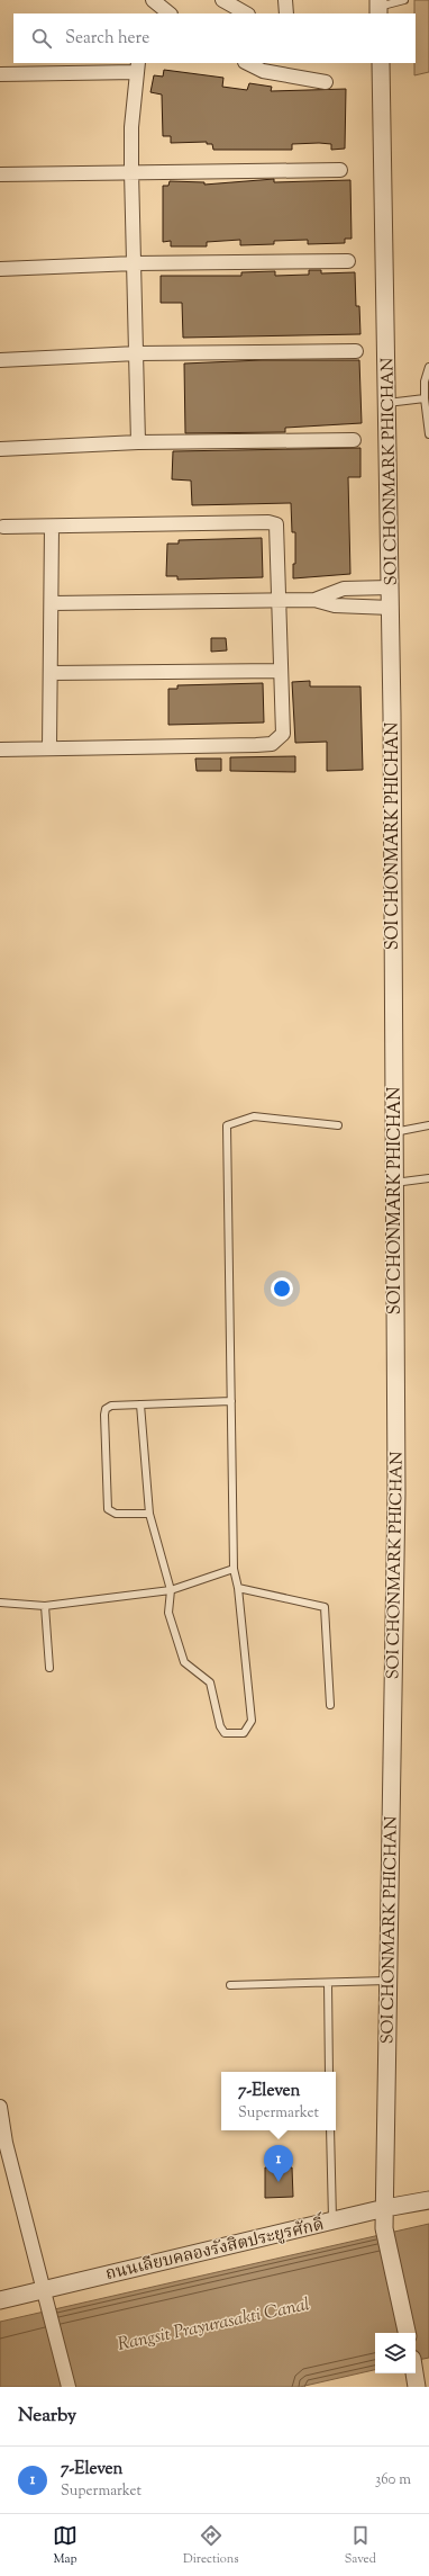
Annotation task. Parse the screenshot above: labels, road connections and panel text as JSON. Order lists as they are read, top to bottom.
{
  "streets": {
    "street": ["SOI CHONMARK PHICHAN", "ถนนเลียบคลองรังสิตประยูรศักดิ์"]
  },
  "crossings": [
    ["SOI CHONMARK PHICHAN", "ถนนเลียบคลองรังสิตประยูรศักดิ์"]
  ],
  "water": ["Rangsit Prayurasakti Canal"],
  "page": {
    "search": "Search here",
    "popup": ["7-Eleven", "Supermarket"],
    "pins": "1",
    "heading": "Nearby",
    "list": [
      {
        "mark": "1",
        "name": "7-Eleven",
        "note": "Supermarket",
        "value": "360 m"
      }
    ],
    "nav": ["Map", "Directions", "Saved"]
  }
}
